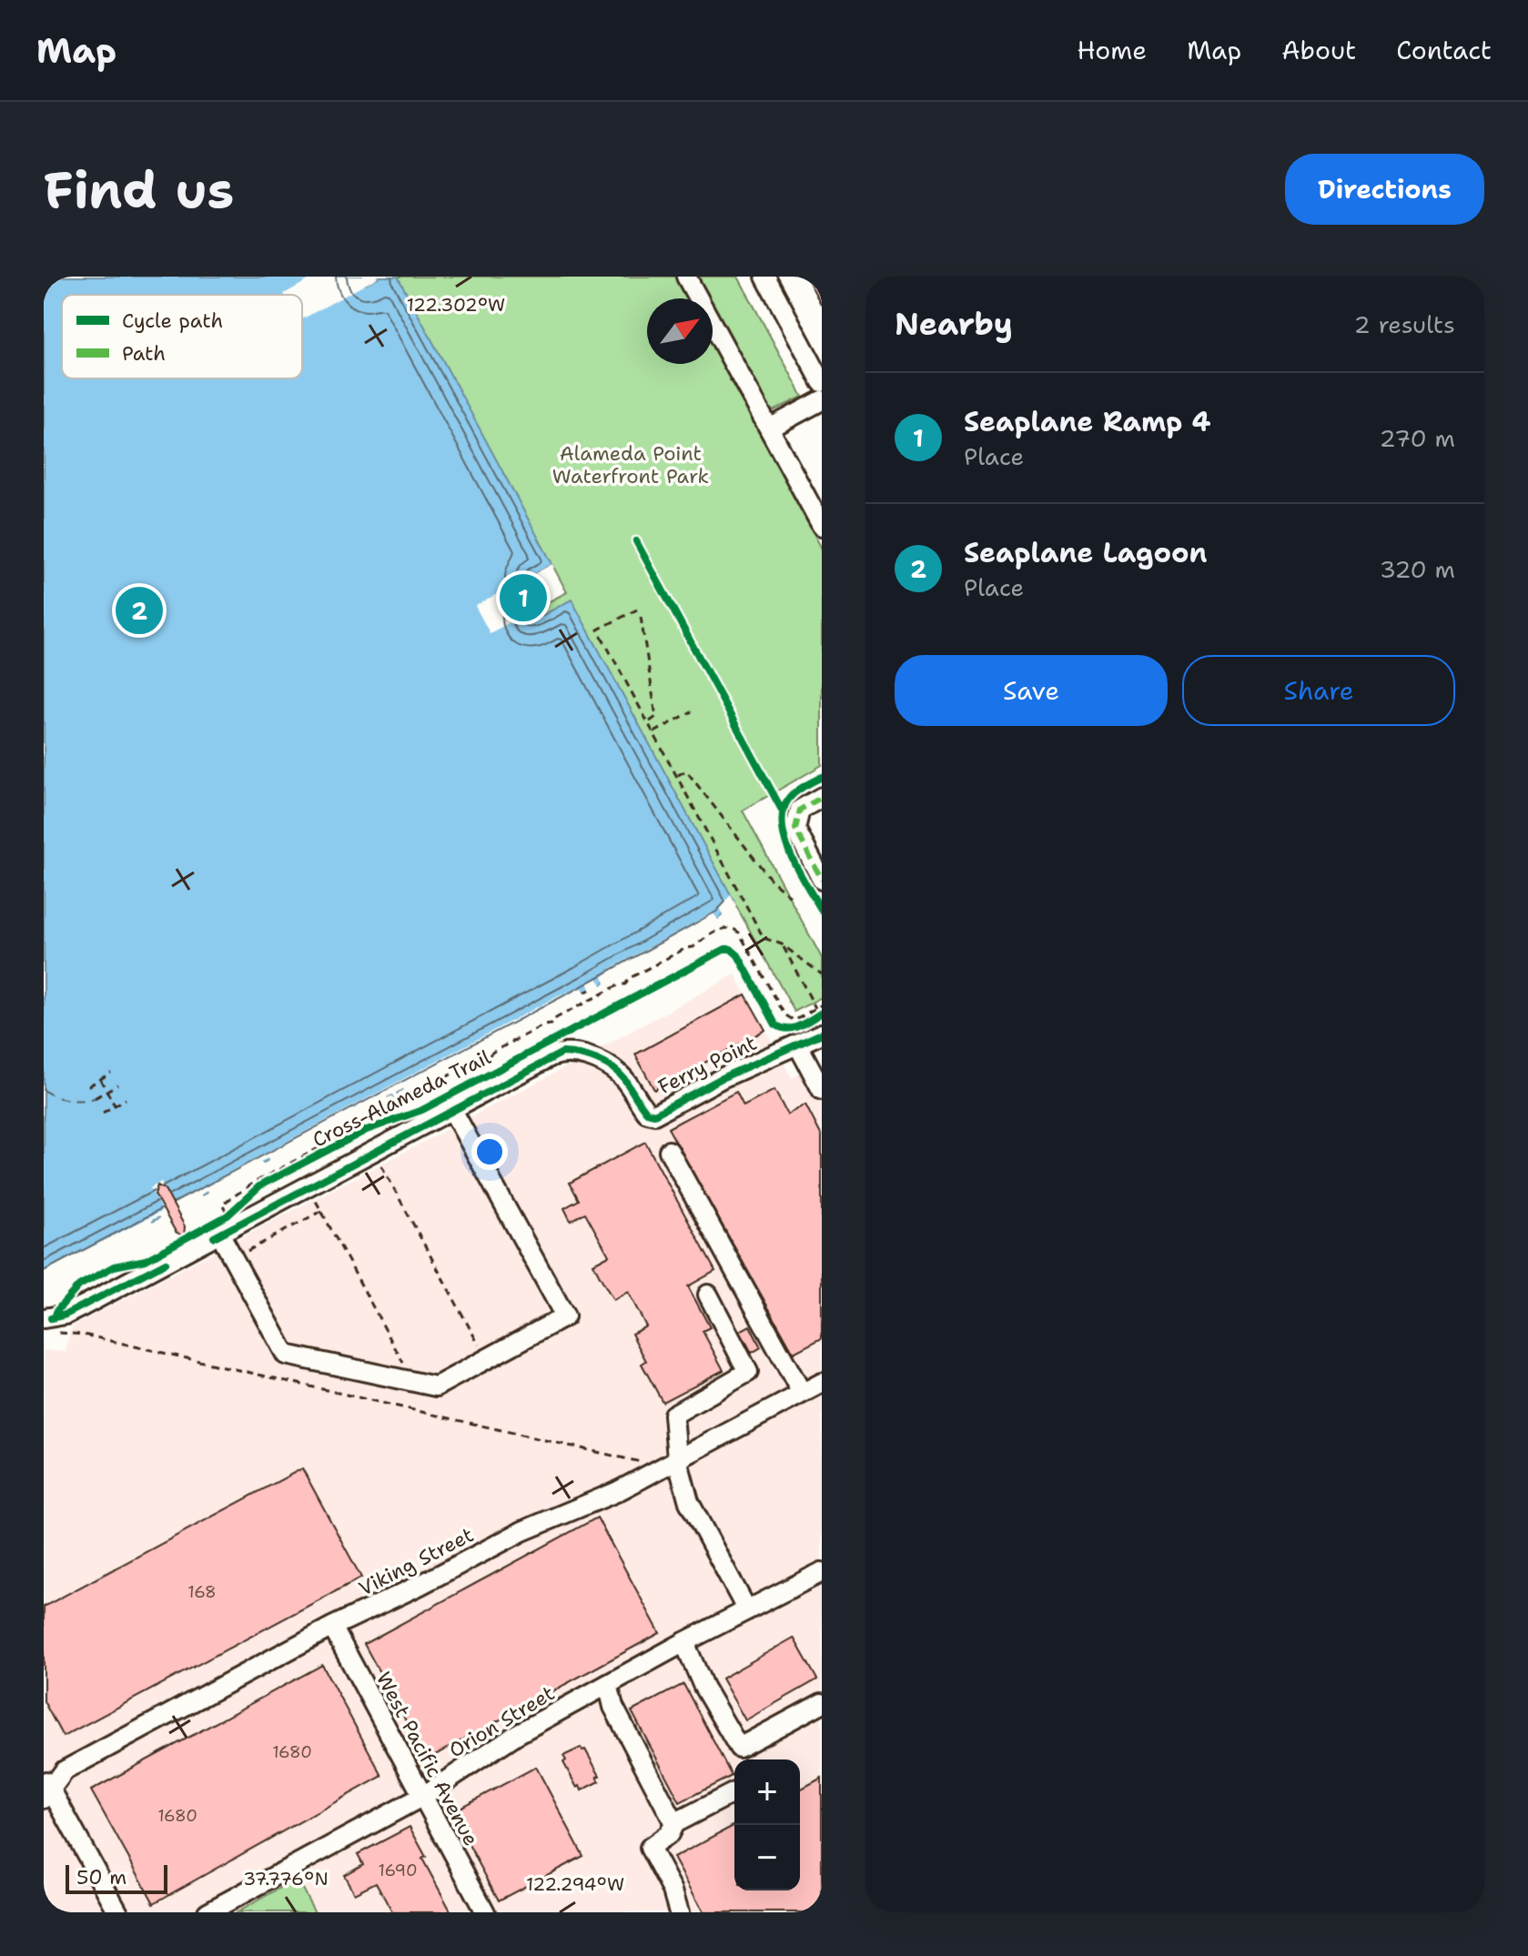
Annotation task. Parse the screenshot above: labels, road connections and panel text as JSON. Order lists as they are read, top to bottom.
{
  "streets": {
    "street": [
      "Ferry Point",
      "Viking Street",
      "Orion Street",
      "West Pacific Avenue"
    ],
    "cycle path": ["Cross-Alameda Trail"]
  },
  "crossings": [
    ["Ferry Point", "Cross-Alameda Trail"],
    ["Viking Street", "West Pacific Avenue"],
    ["Orion Street", "West Pacific Avenue"]
  ],
  "parks": ["Alameda Point Waterfront Park"],
  "house_numbers": [
    "168",
    "1680",
    "1680",
    "1690"
  ],
  "legend": ["Cycle path", "Path"],
  "scale_bar": "50 m",
  "north": "top right",
  "page": {
    "header": "Map",
    "nav": [
      "Home",
      "Map",
      "About",
      "Contact"
    ],
    "buttons": [
      "Directions",
      ["Save", "Share"]
    ],
    "title": "Find us",
    "heading": ["Nearby", "2 results"],
    "list": [
      {
        "mark": "1",
        "name": "Seaplane Ramp 4",
        "note": "Place",
        "value": "270 m"
      },
      {
        "mark": "2",
        "name": "Seaplane Lagoon",
        "note": "Place",
        "value": "320 m"
      }
    ],
    "pins": ["1", "2"],
    "map_buttons": ["+", "−"],
    "scale": "50 m"
  },
  "coordinates": ["122.302°W", "37.776°N", "122.294°W"]
}
